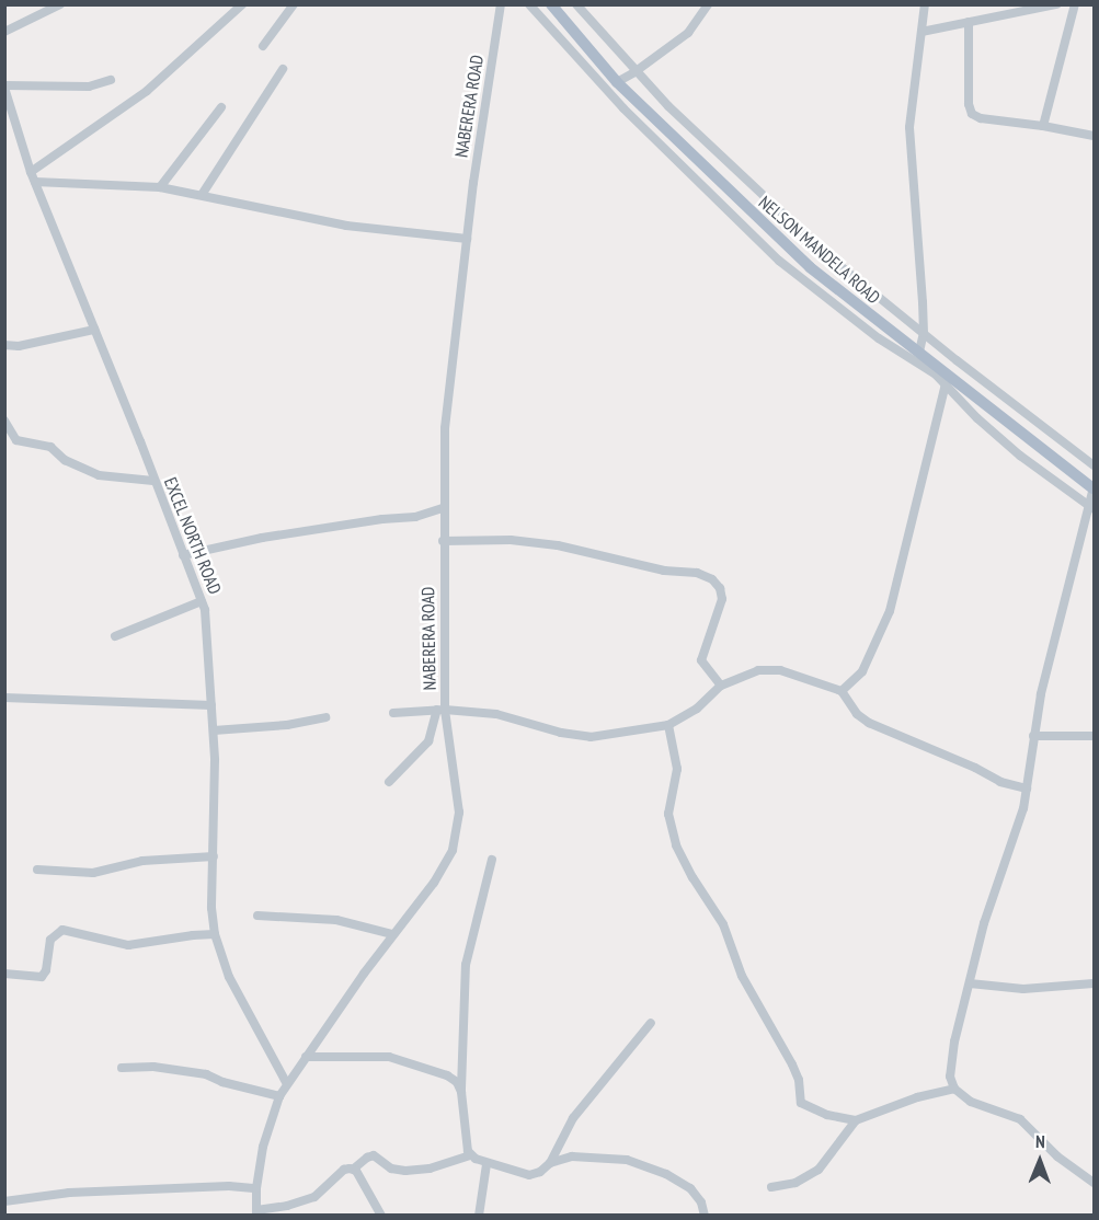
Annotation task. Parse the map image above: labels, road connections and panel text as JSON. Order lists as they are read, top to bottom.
{
  "streets": {
    "main road": ["NELSON MANDELA ROAD"],
    "street": ["NABERERA ROAD", "EXCEL NORTH ROAD"]
  },
  "crossings": [
    ["NABERERA ROAD", "EXCEL NORTH ROAD"]
  ],
  "north": "top"
}
